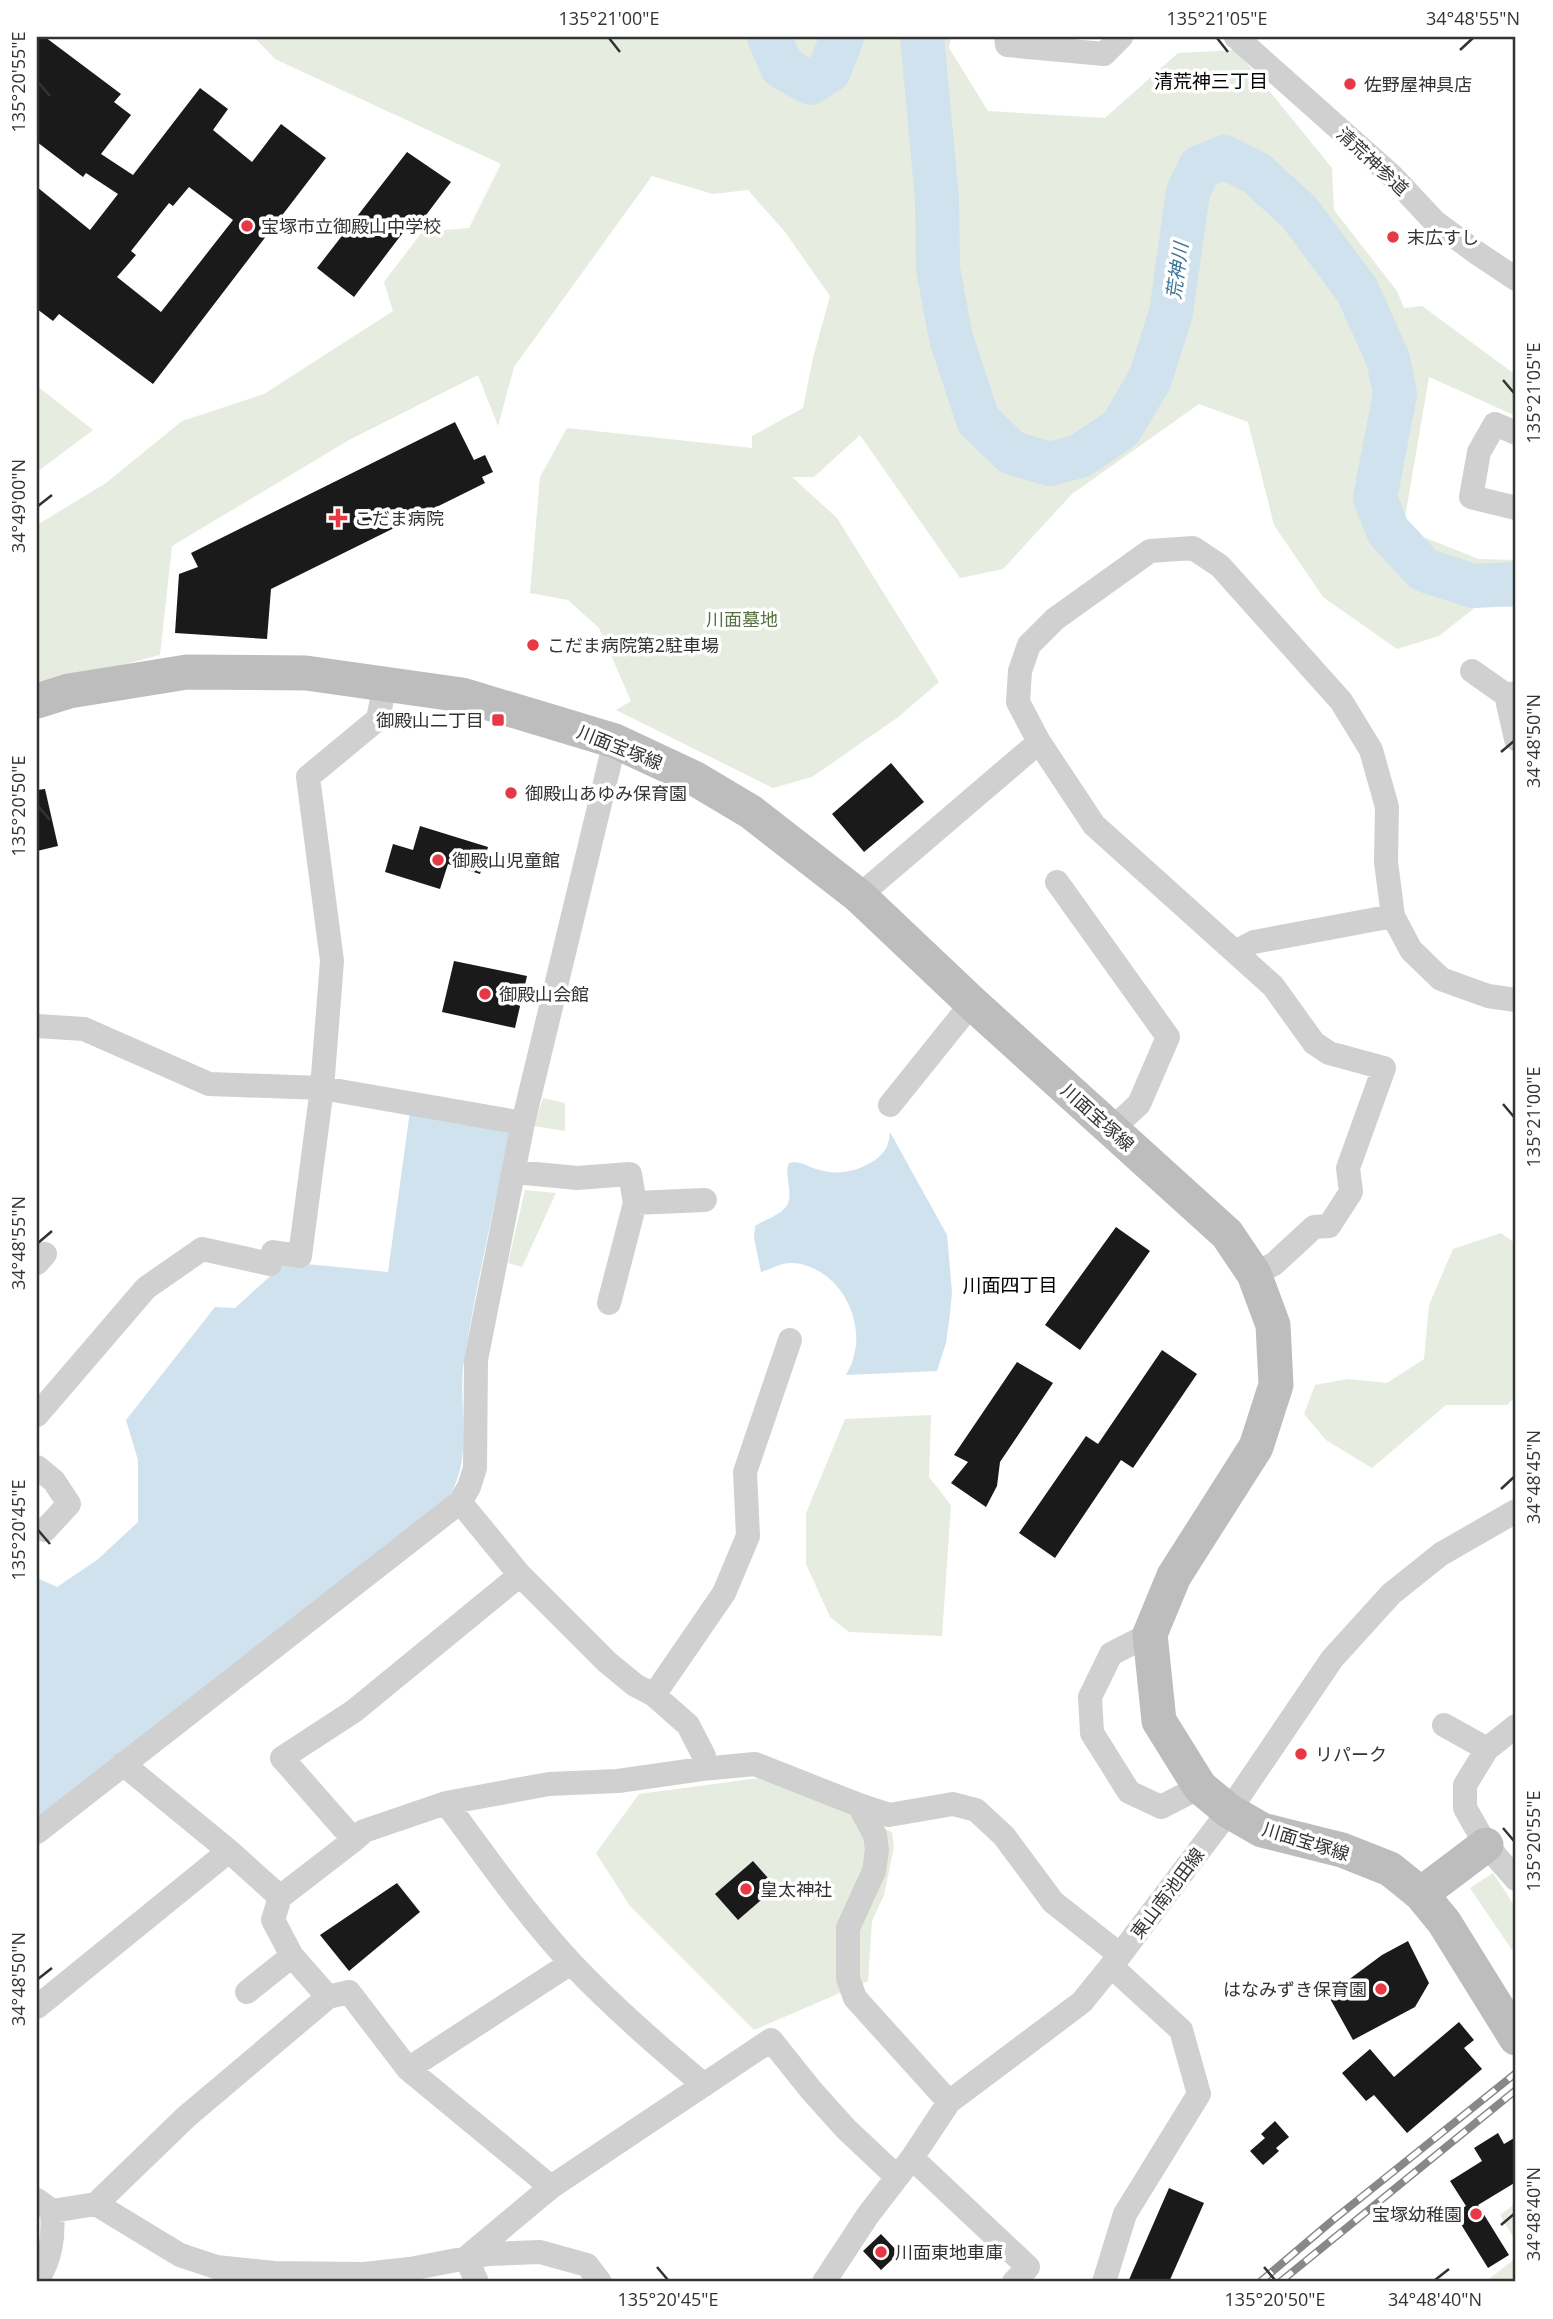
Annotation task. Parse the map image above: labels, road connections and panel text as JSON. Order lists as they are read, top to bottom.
{
  "streets": {
    "street": ["清荒神参道", "川面宝塚線", "東山南池田線"]
  },
  "crossings": [
    ["川面宝塚線", "東山南池田線"]
  ],
  "districts": ["清荒神三丁目", "川面四丁目"],
  "water": ["荒神川"],
  "parks": ["川面墓地"],
  "places": {
    "other": [
      "佐野屋神具店",
      "宝塚市立御殿山中学校",
      "末広すし",
      "こだま病院第2駐車場",
      "御殿山あゆみ保育園",
      "御殿山児童館",
      "御殿山会館",
      "リパーク",
      "皇太神社",
      "はなみずき保育園",
      "宝塚幼稚園",
      "川面東地車庫"
    ],
    "health": ["こだま病院"],
    "transit": ["御殿山二丁目"]
  },
  "coordinates": [
    "135°21'00\"E",
    "135°21'05\"E",
    "34°48'55\"N",
    "135°20'55\"E",
    "34°49'00\"N",
    "34°48'50\"N",
    "135°20'50\"E",
    "34°48'45\"N",
    "135°20'45\"E",
    "34°48'40\"N"
  ]
}
